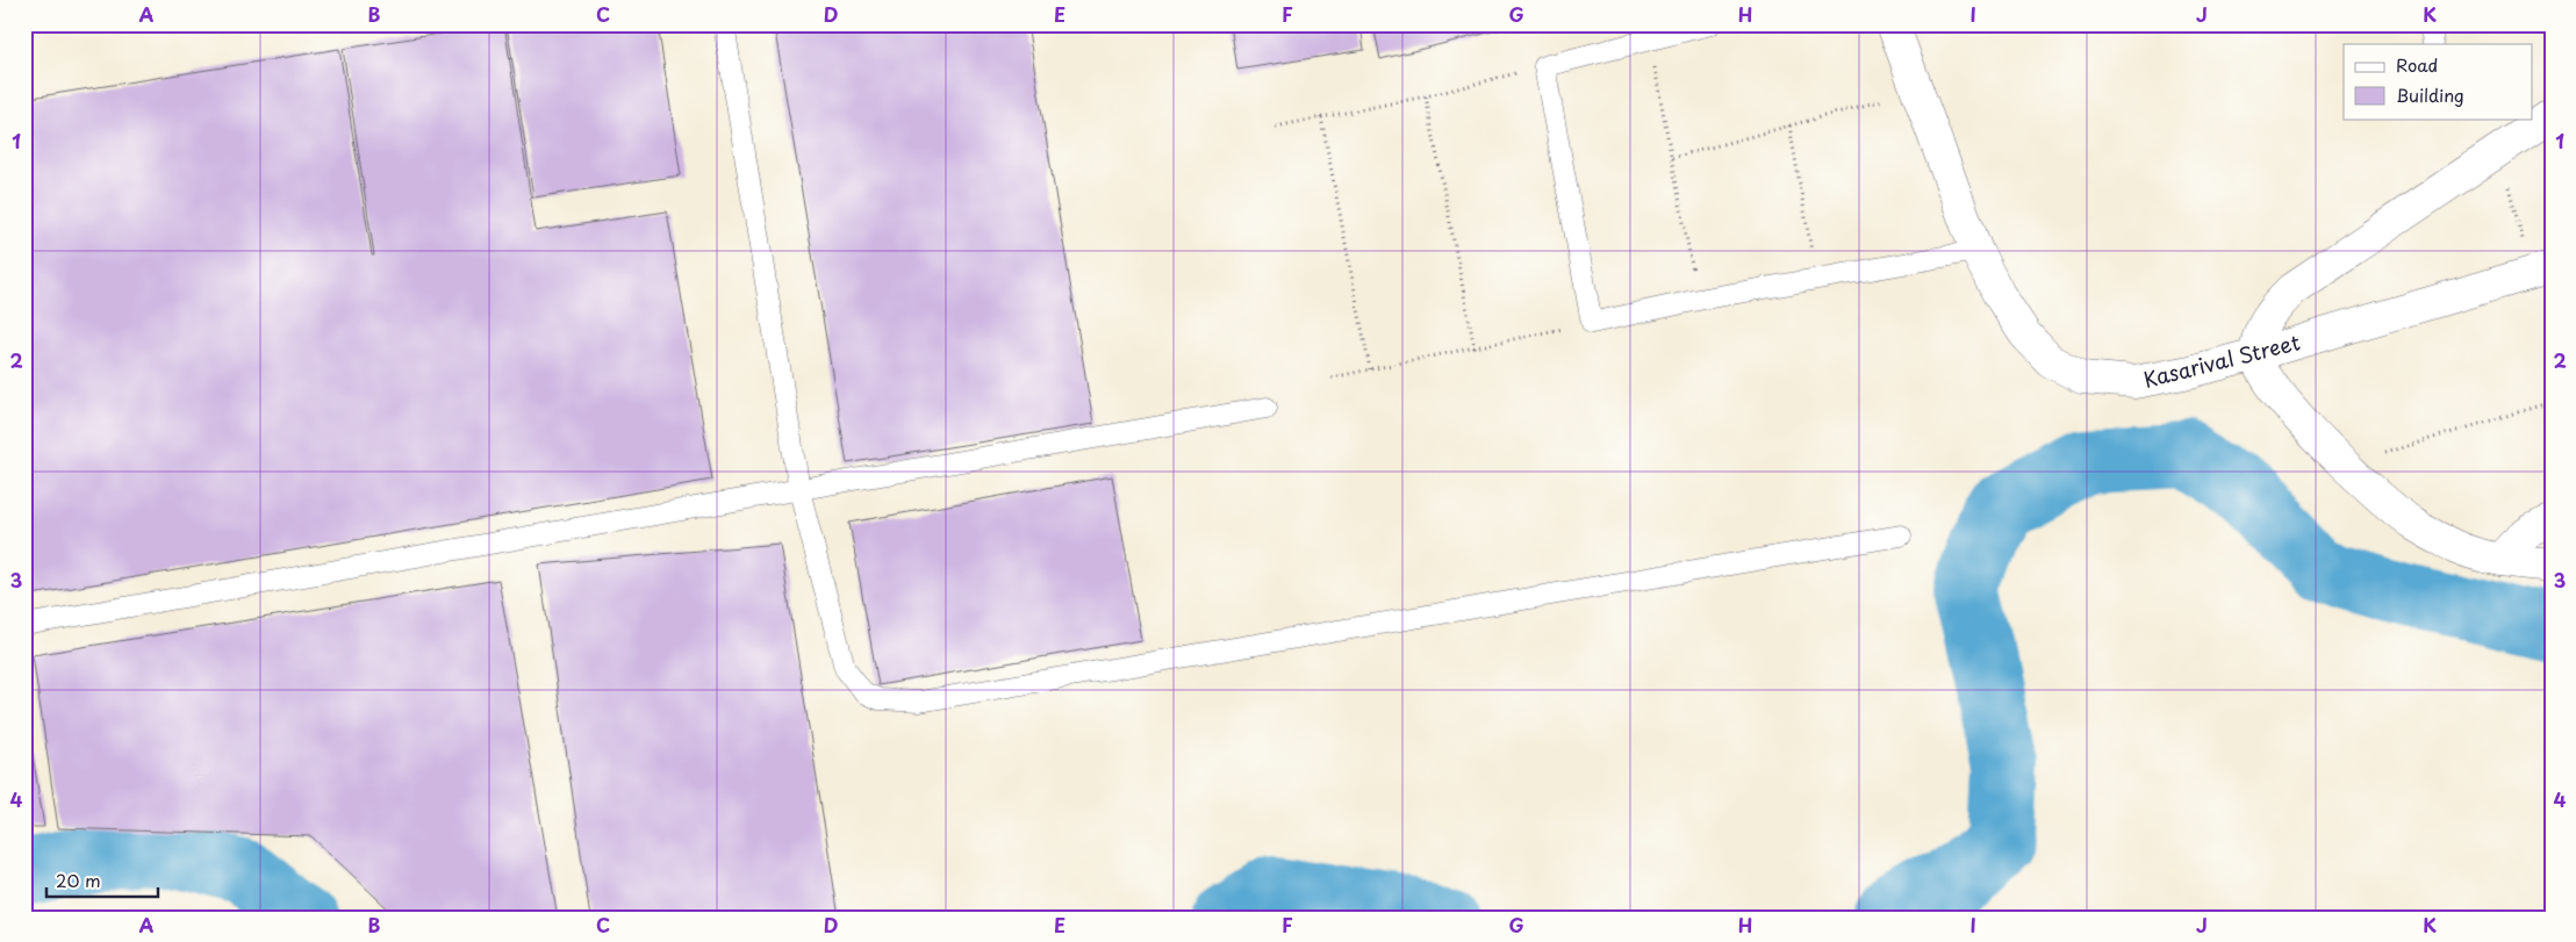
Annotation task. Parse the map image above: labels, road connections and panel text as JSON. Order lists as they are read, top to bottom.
{
  "streets": {
    "street": ["Kasarival Street"]
  },
  "legend": ["Road", "Building"],
  "scale_bar": "20 m",
  "grid": {
    "columns": [
      "A",
      "B",
      "C",
      "D",
      "E",
      "F",
      "G",
      "H",
      "I",
      "J",
      "K"
    ],
    "rows": [
      "1",
      "2",
      "3",
      "4"
    ]
  }
}
